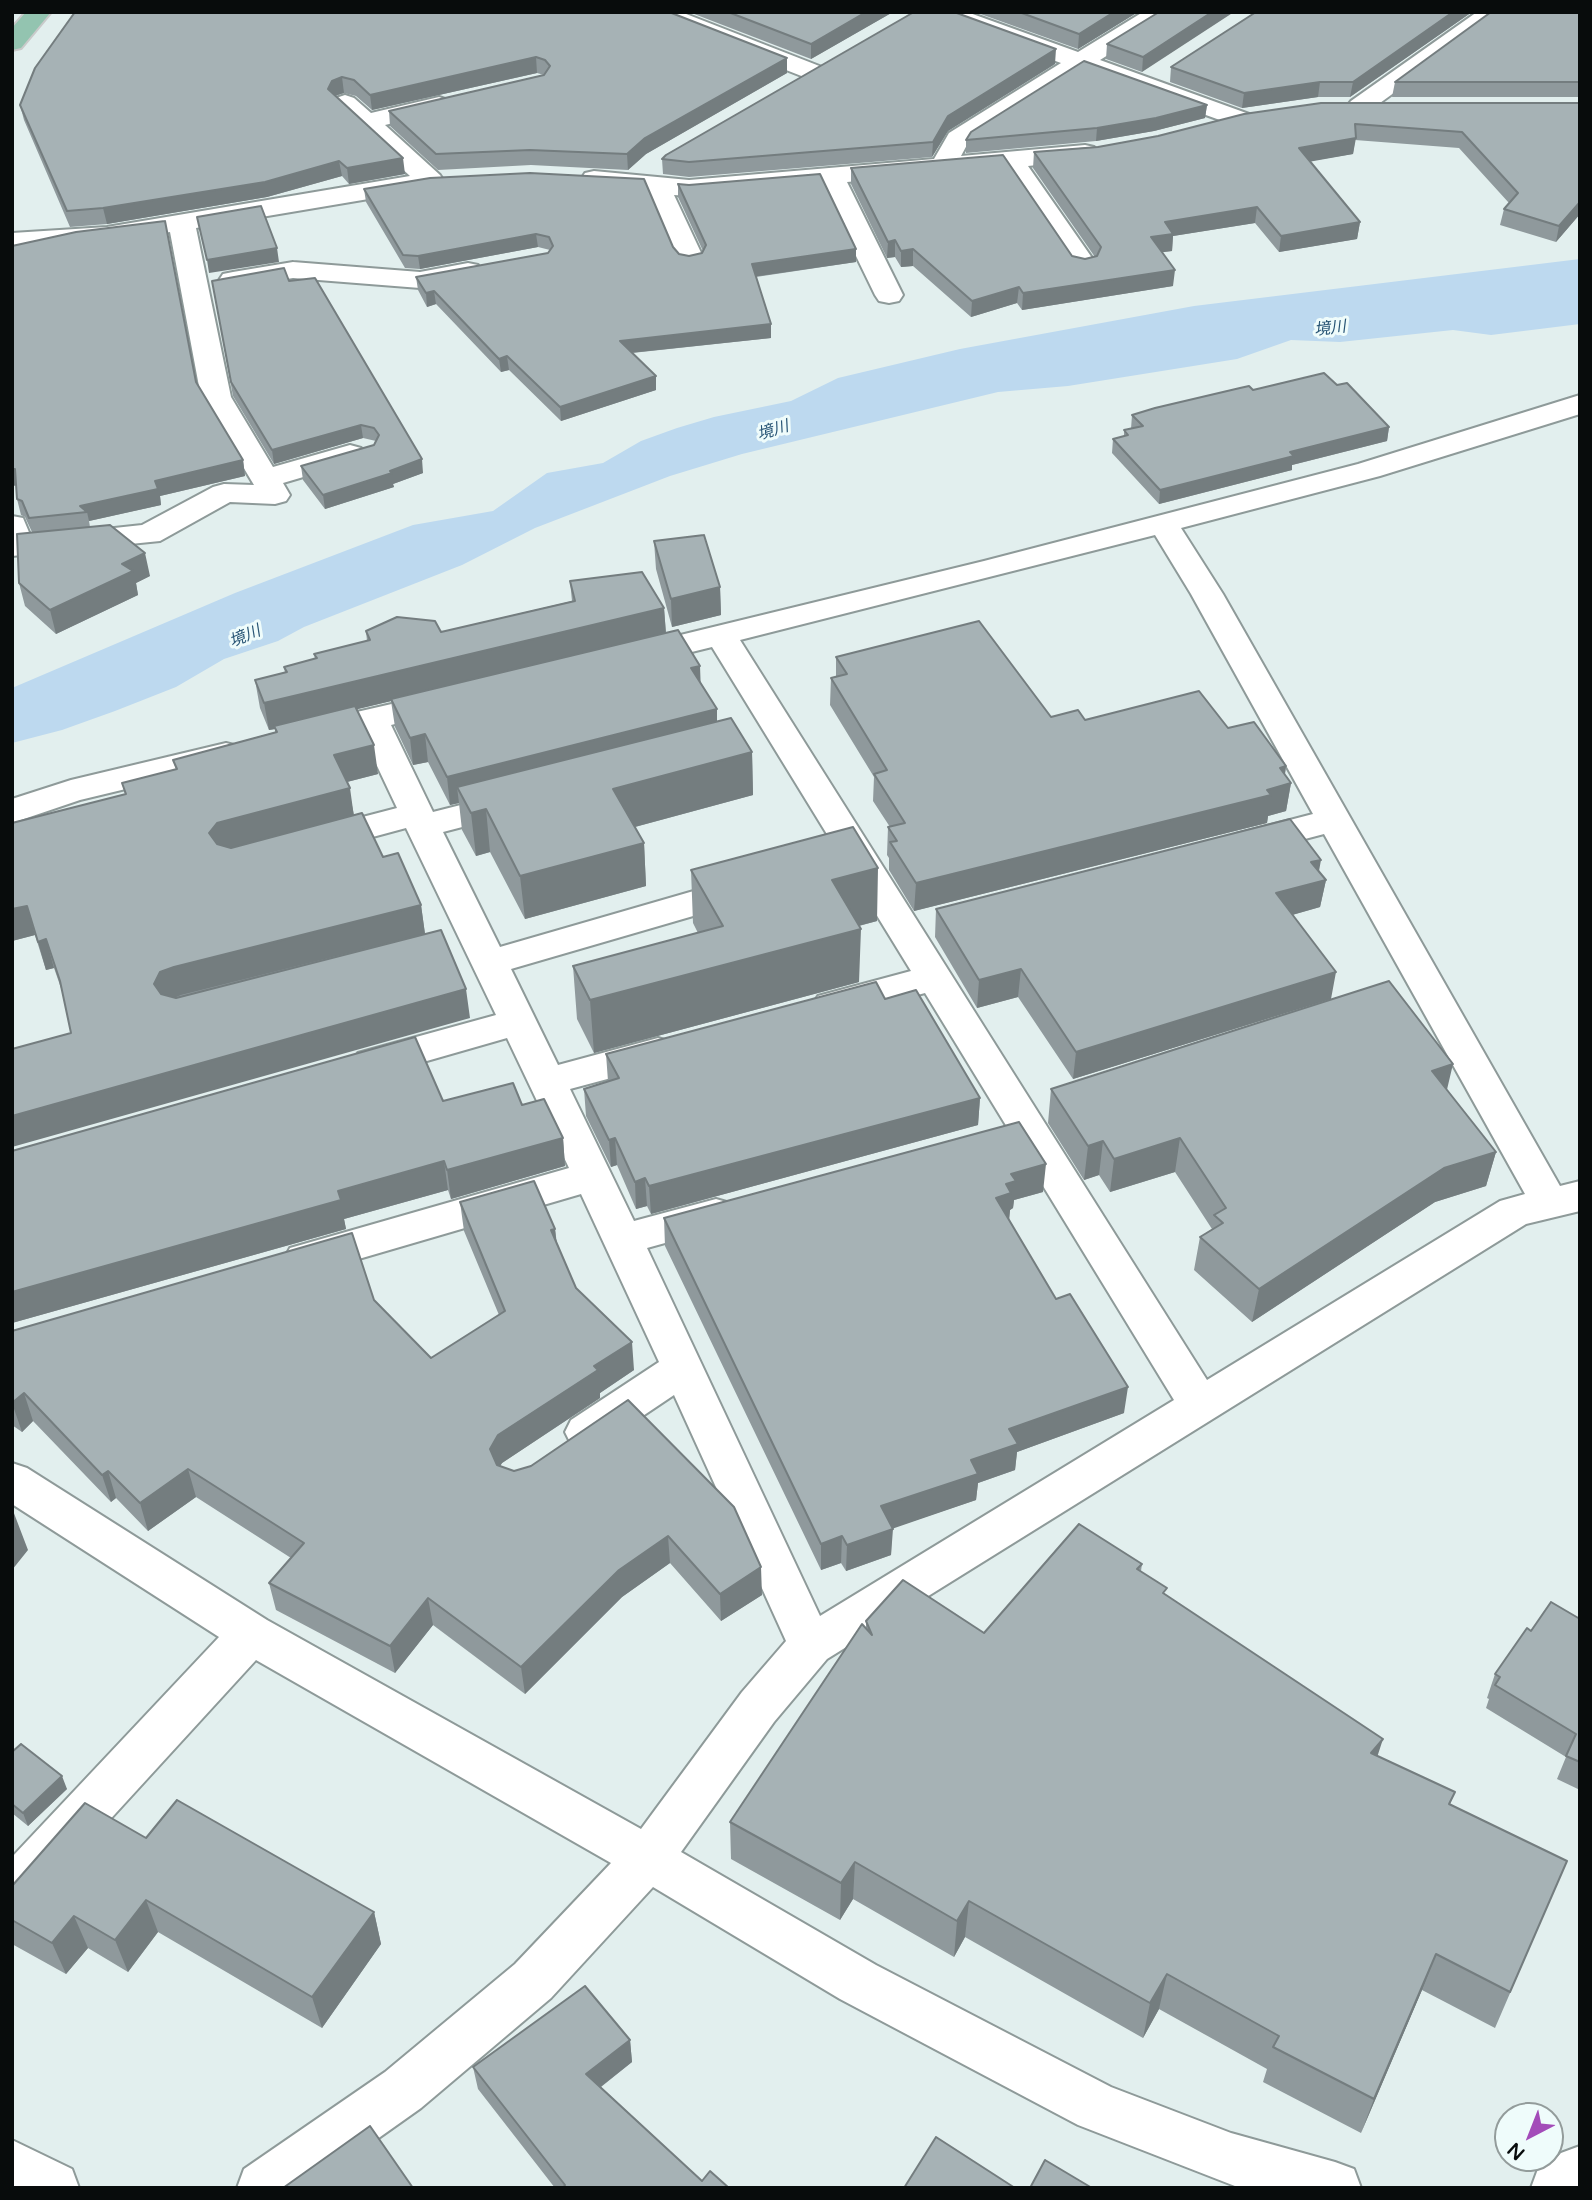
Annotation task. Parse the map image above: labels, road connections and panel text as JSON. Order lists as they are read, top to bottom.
{
  "water": ["境川"],
  "north": "bottom left"
}
